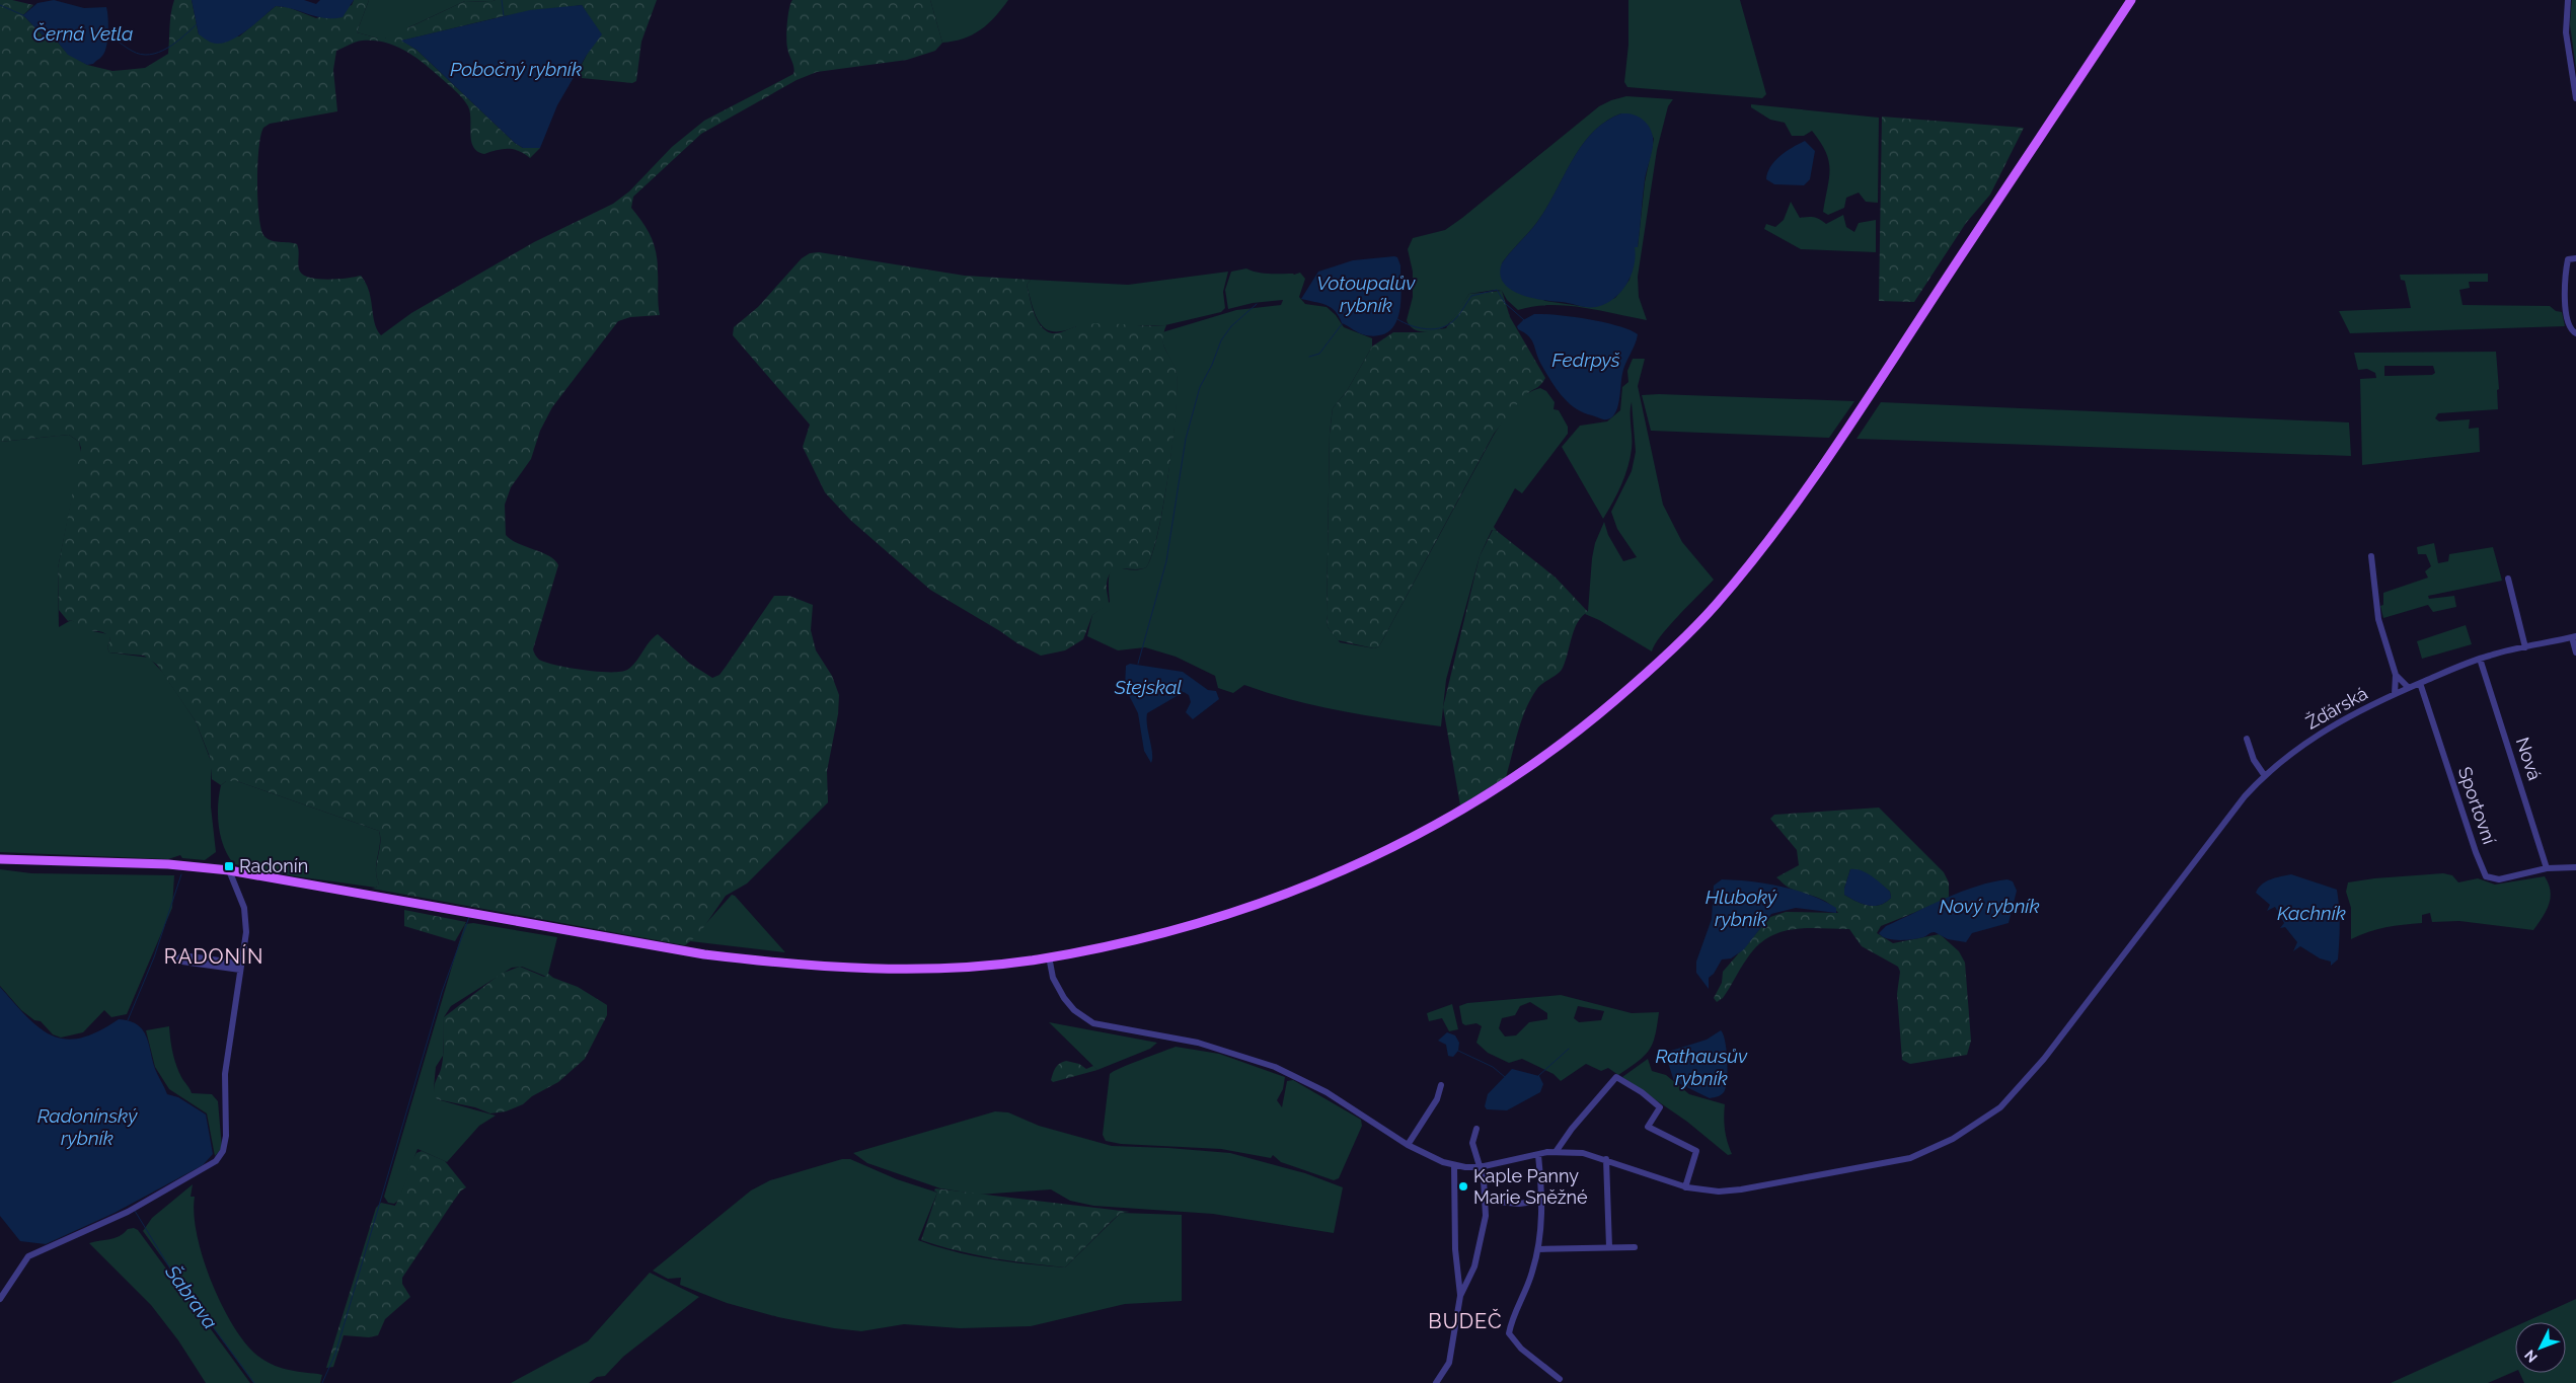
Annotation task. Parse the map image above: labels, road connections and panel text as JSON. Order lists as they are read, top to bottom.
{
  "streets": {
    "street": ["Žďárská", "Nová", "Sportovní"]
  },
  "crossings": [
    ["Žďárská", "Nová"],
    ["Žďárská", "Sportovní"],
    ["Nová", "Sportovní"]
  ],
  "districts": ["RADONÍN", "BUDEČ"],
  "water": [
    "Černá Vetla",
    "Pobočný rybník",
    "Votoupalův rybník",
    "Fedrpyš",
    "Stejskal",
    "Hluboký rybník",
    "Nový rybník",
    "Kachník",
    "Rathausův rybník",
    "Radonínský rybník",
    "Šabrava"
  ],
  "places": {
    "transit": ["Radonín"],
    "other": ["Kaple Panny Marie Sněžné"]
  },
  "north": "bottom left"
}
